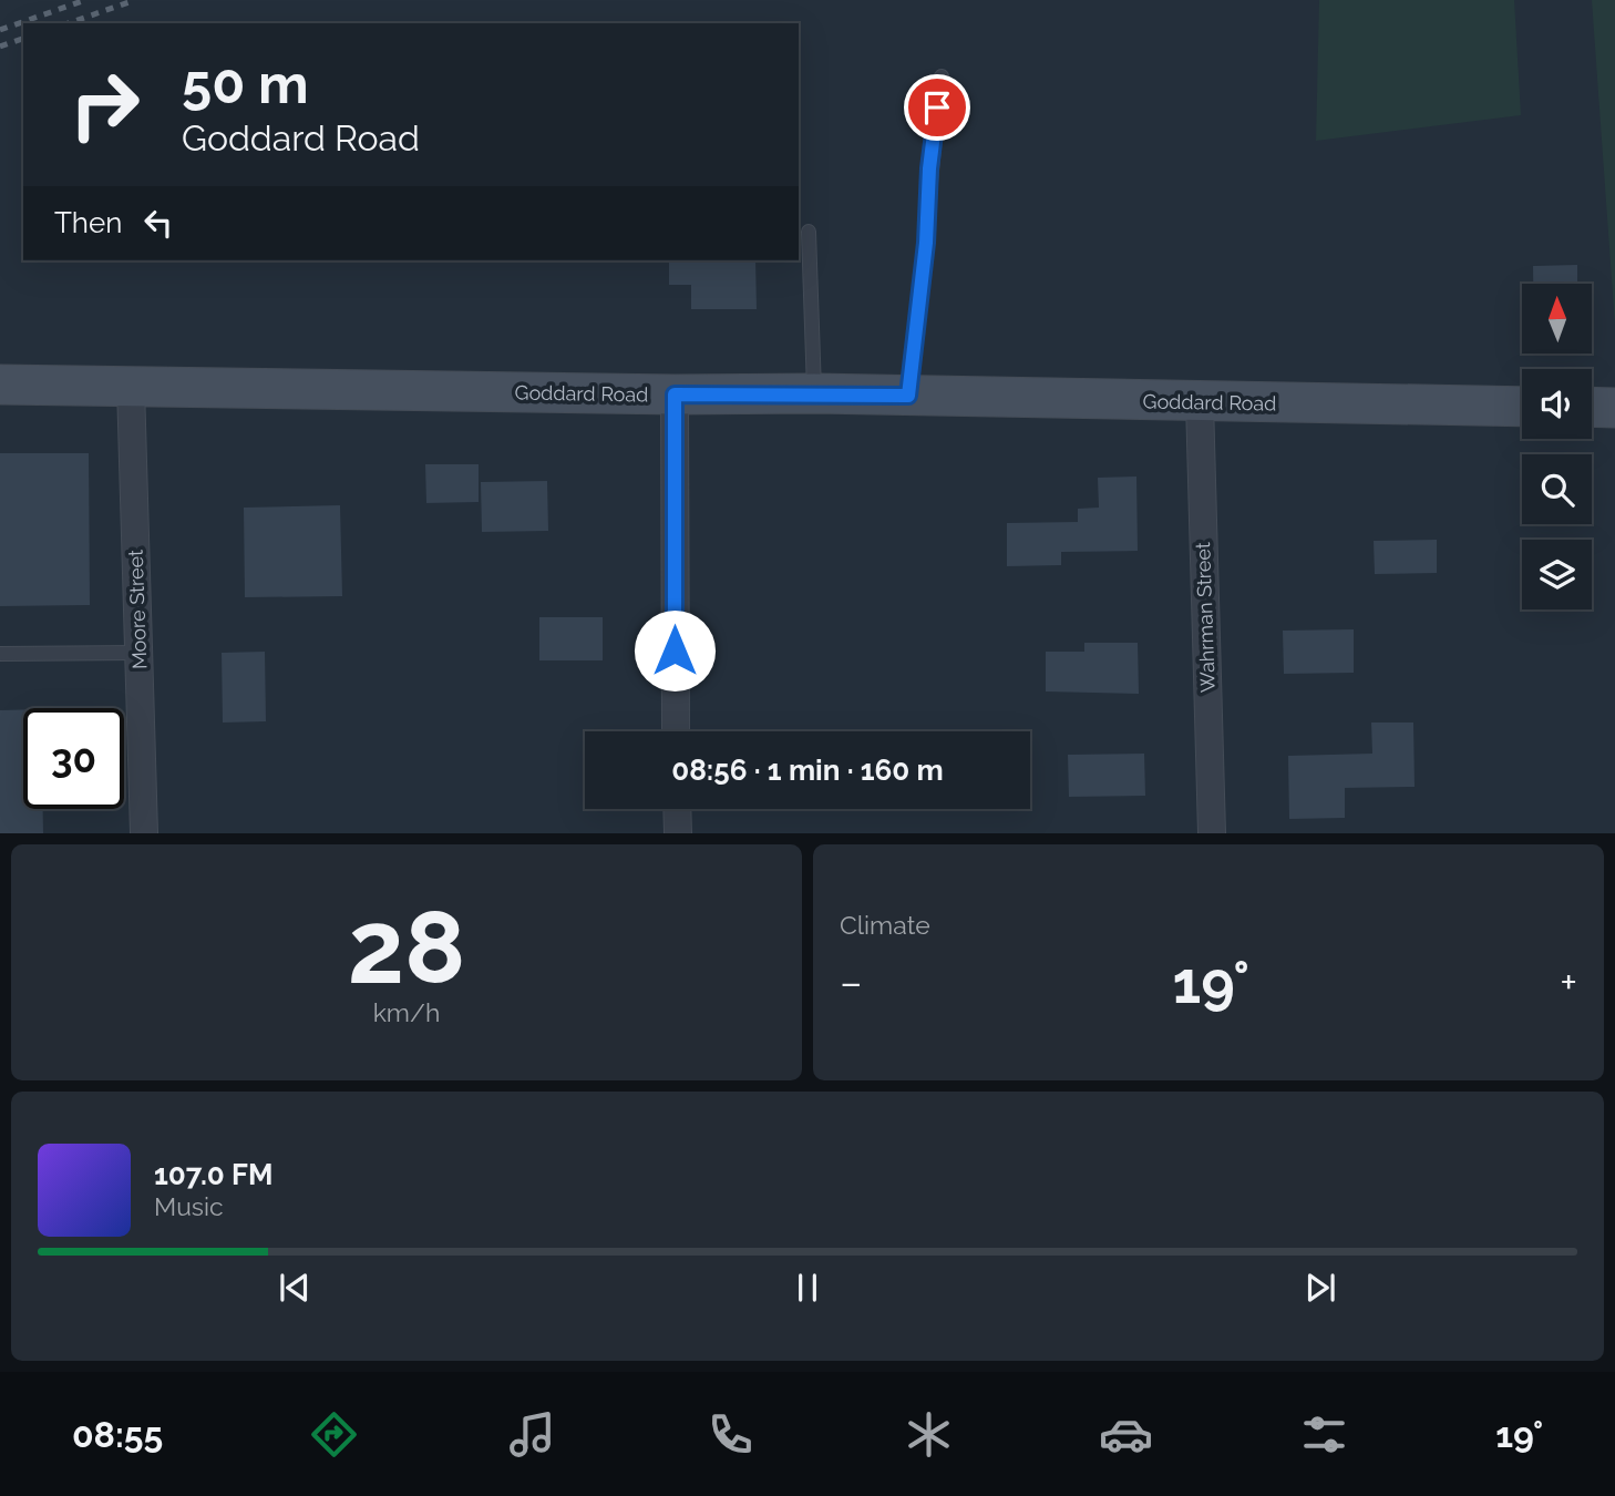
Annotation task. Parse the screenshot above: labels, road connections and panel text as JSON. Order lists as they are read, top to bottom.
{
  "streets": {
    "main road": ["Goddard Road"],
    "street": ["Moore Street", "Wahrman Street"]
  },
  "crossings": [
    ["Goddard Road", "Moore Street"],
    ["Goddard Road", "Wahrman Street"]
  ],
  "north": "top",
  "page": {
    "turn": ["50 m", "Goddard Road"],
    "then": "Then",
    "limit": "30",
    "trip": "08:56 · 1 min · 160 m",
    "tile": [
      ["28", "km/h"],
      "Climate"
    ],
    "heat": ["−", "19°", "+"],
    "song": ["107.0 FM", "Music"],
    "tabs": ["08:55", "19°"]
  }
}
